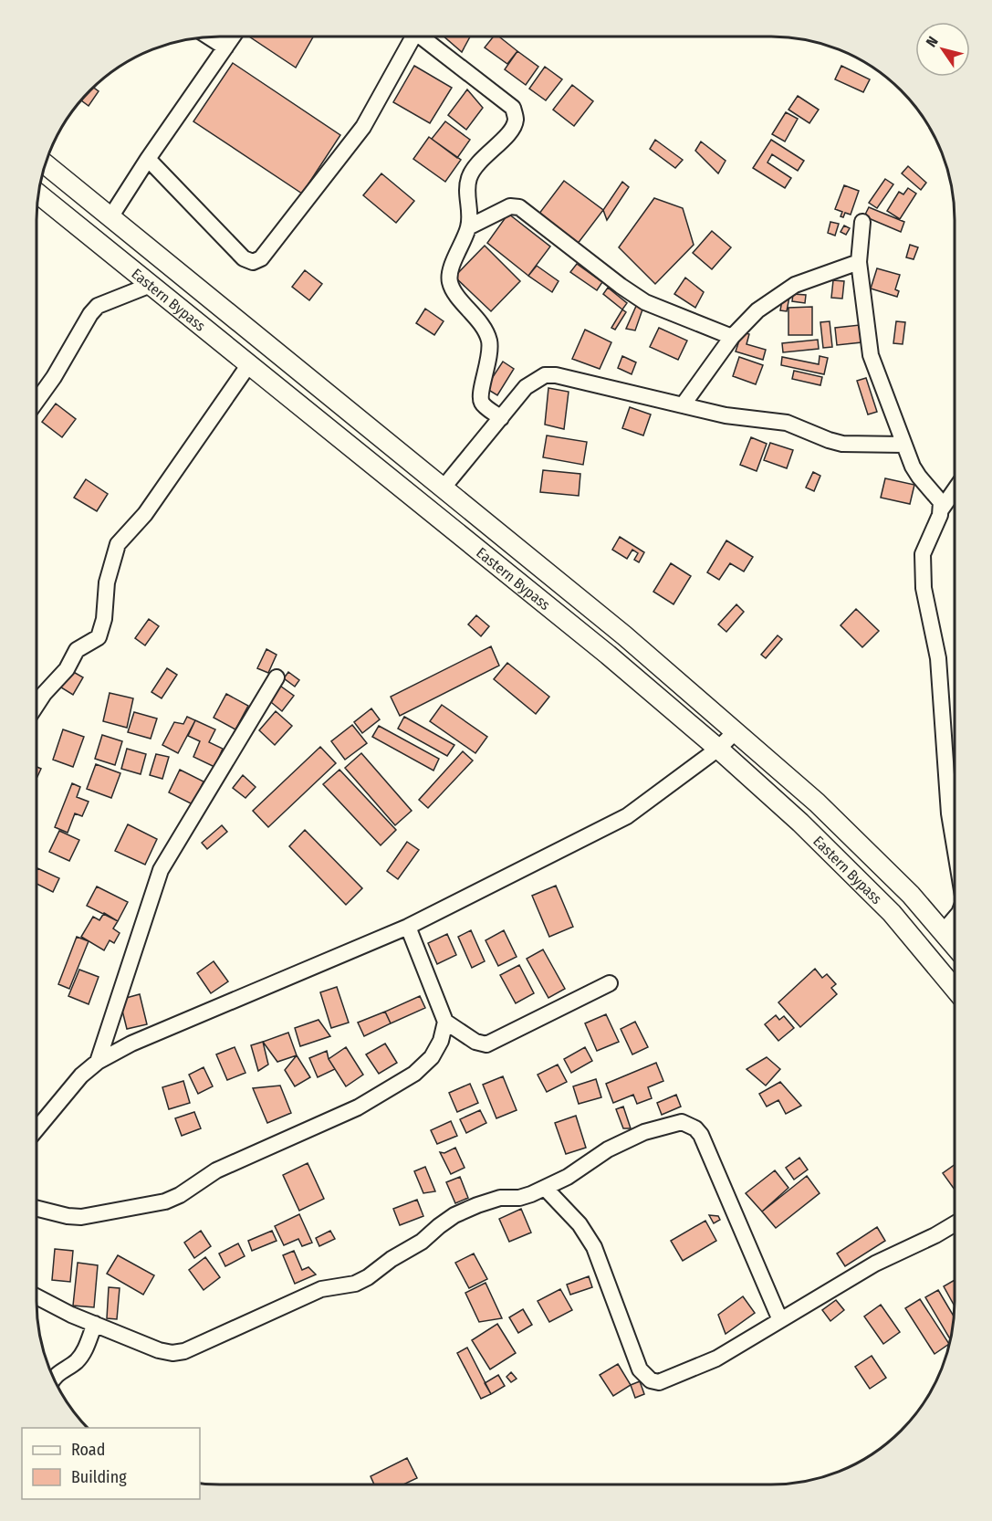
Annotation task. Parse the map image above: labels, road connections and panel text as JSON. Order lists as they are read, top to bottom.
{
  "streets": {
    "main road": ["Eastern Bypass"]
  },
  "legend": ["Road", "Building"],
  "north": "top left"
}
